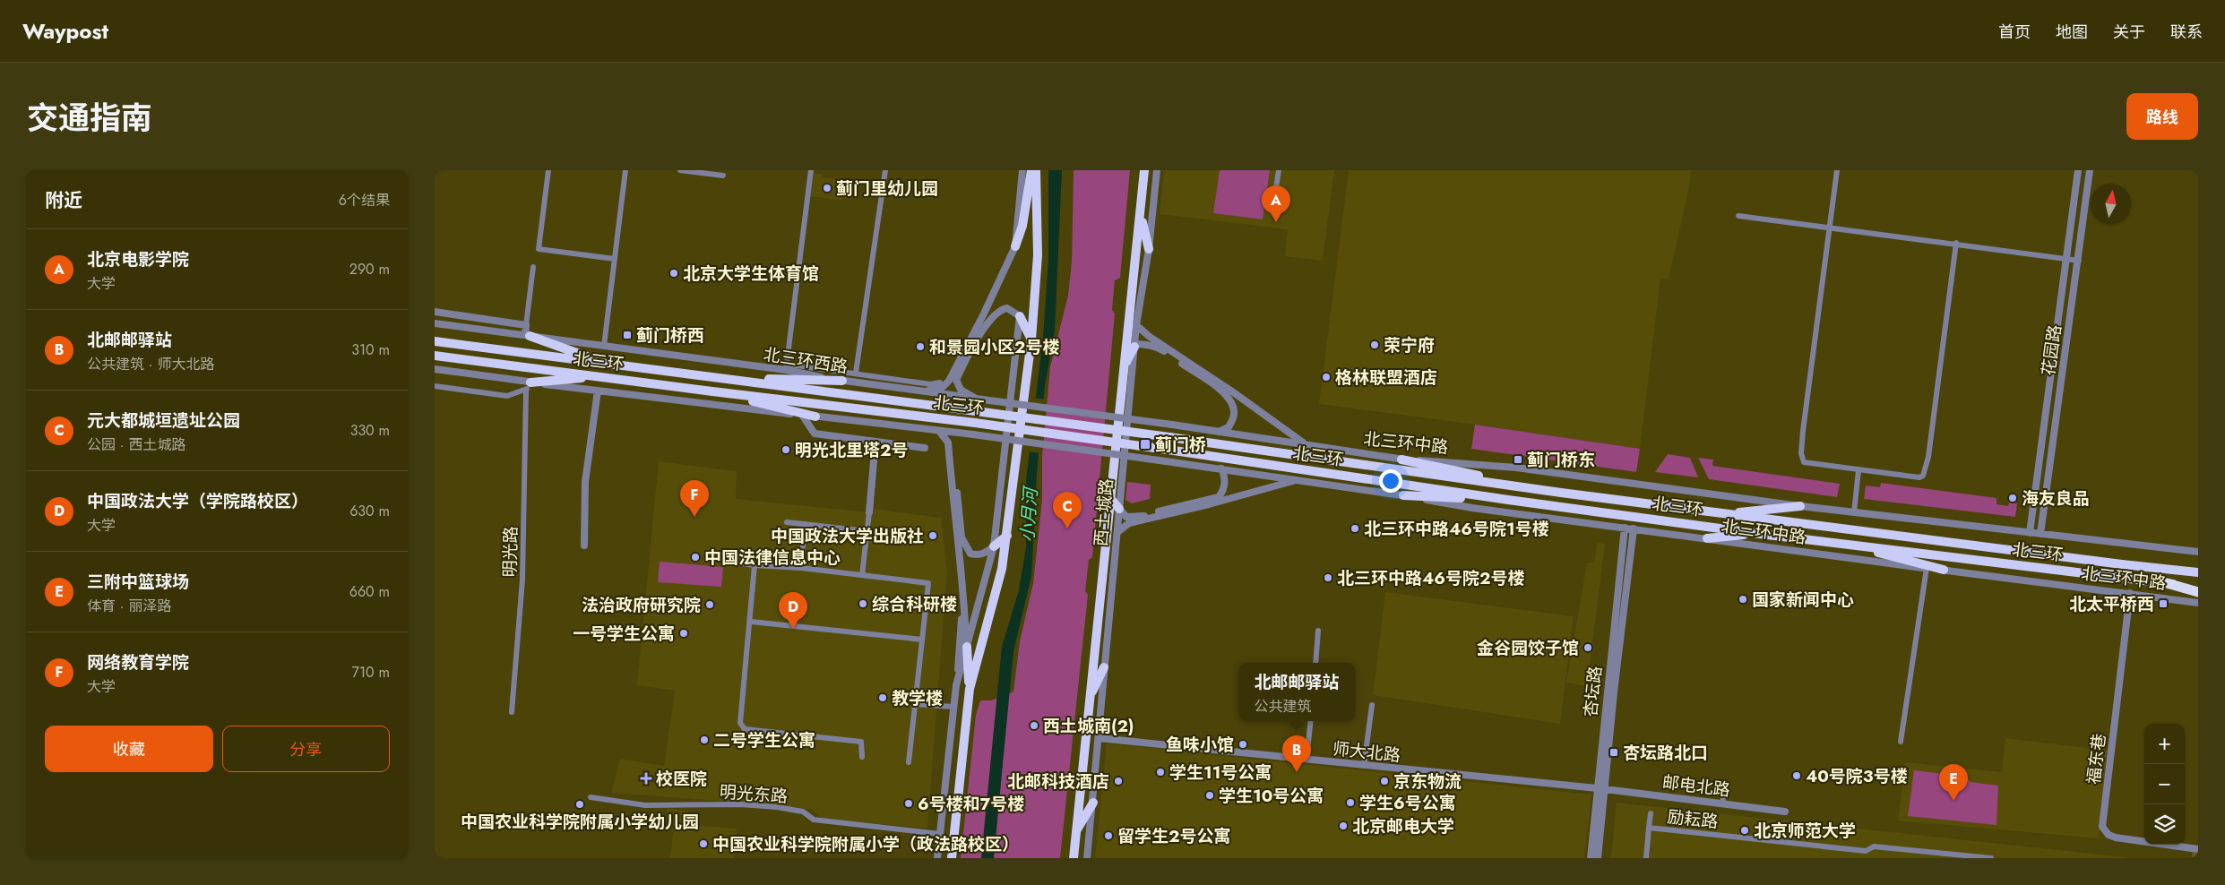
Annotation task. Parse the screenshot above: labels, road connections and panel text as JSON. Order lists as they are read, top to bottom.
{
  "streets": {
    "highway": ["北三环", "西土城路"],
    "street": [
      "花园路",
      "北三环西路",
      "北三环中路",
      "明光路",
      "杏坛路",
      "师大北路",
      "福东巷",
      "邮电北路",
      "明光东路",
      "励耘路"
    ]
  },
  "crossings": [
    ["花园路", "北三环中路"],
    ["北三环西路", "北三环中路"],
    ["北三环中路", "杏坛路"],
    ["北三环中路", "福东巷"],
    ["西土城路", "师大北路"],
    ["杏坛路", "师大北路"],
    ["杏坛路", "邮电北路"],
    ["师大北路", "邮电北路"]
  ],
  "water": ["小月河"],
  "places": {
    "other": [
      "蓟门里幼儿园",
      "北京大学生体育馆",
      "荣宁府",
      "和景园小区2号楼",
      "格林联盟酒店",
      "明光北里塔2号",
      "海友良品",
      "北三环中路46号院1号楼",
      "中国政法大学出版社",
      "中国法律信息中心",
      "北三环中路46号院2号楼",
      "国家新闻中心",
      "综合科研楼",
      "法治政府研究院",
      "一号学生公寓",
      "金谷园饺子馆",
      "教学楼",
      "西土城南(2)",
      "二号学生公寓",
      "鱼味小馆",
      "学生11号公寓",
      "40号院3号楼",
      "北邮科技酒店",
      "京东物流",
      "学生10号公寓",
      "学生6号公寓",
      "6号楼和7号楼",
      "中国农业科学院附属小学幼儿园",
      "北京邮电大学",
      "北京师范大学",
      "留学生2号公寓",
      "中国农业科学院附属小学（政法路校区）"
    ],
    "transit": [
      "蓟门桥西",
      "蓟门桥",
      "蓟门桥东",
      "北太平桥西",
      "杏坛路北口"
    ],
    "health": ["校医院"]
  },
  "north": "top",
  "page": {
    "header": "Waypost",
    "nav": [
      "首页",
      "地图",
      "关于",
      "联系"
    ],
    "title": "交通指南",
    "buttons": [
      "路线",
      ["收藏", "分享"]
    ],
    "heading": ["附近", "6个结果"],
    "pins": [
      "A",
      "F",
      "C",
      "D",
      "B",
      "E"
    ],
    "list": [
      {
        "mark": "A",
        "name": "北京电影学院",
        "note": "大学",
        "value": "290 m"
      },
      {
        "mark": "B",
        "name": "北邮邮驿站",
        "note": "公共建筑 · 师大北路",
        "value": "310 m"
      },
      {
        "mark": "C",
        "name": "元大都城垣遗址公园",
        "note": "公园 · 西土城路",
        "value": "330 m"
      },
      {
        "mark": "D",
        "name": "中国政法大学（学院路校区）",
        "note": "大学",
        "value": "630 m"
      },
      {
        "mark": "E",
        "name": "三附中篮球场",
        "note": "体育 · 丽泽路",
        "value": "660 m"
      },
      {
        "mark": "F",
        "name": "网络教育学院",
        "note": "大学",
        "value": "710 m"
      }
    ],
    "popup": ["北邮邮驿站", "公共建筑"],
    "map_buttons": ["+", "−"]
  }
}
